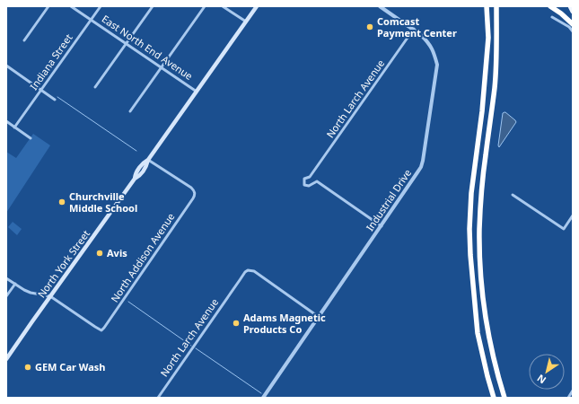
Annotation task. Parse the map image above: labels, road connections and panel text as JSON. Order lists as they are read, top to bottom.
{
  "streets": {
    "main road": ["North York Street"],
    "street": [
      "East North End Avenue",
      "Indiana Street",
      "North Larch Avenue",
      "Industrial Drive",
      "North Addison Avenue"
    ]
  },
  "crossings": [
    ["East North End Avenue", "Indiana Street"],
    ["East North End Avenue", "North York Street"],
    ["North Larch Avenue", "Industrial Drive"],
    ["North Addison Avenue", "North York Street"]
  ],
  "places": [
    "Comcast Payment Center",
    "Churchville Middle School",
    "Avis",
    "Adams Magnetic Products Co",
    "GEM Car Wash"
  ],
  "north": "bottom left"
}
